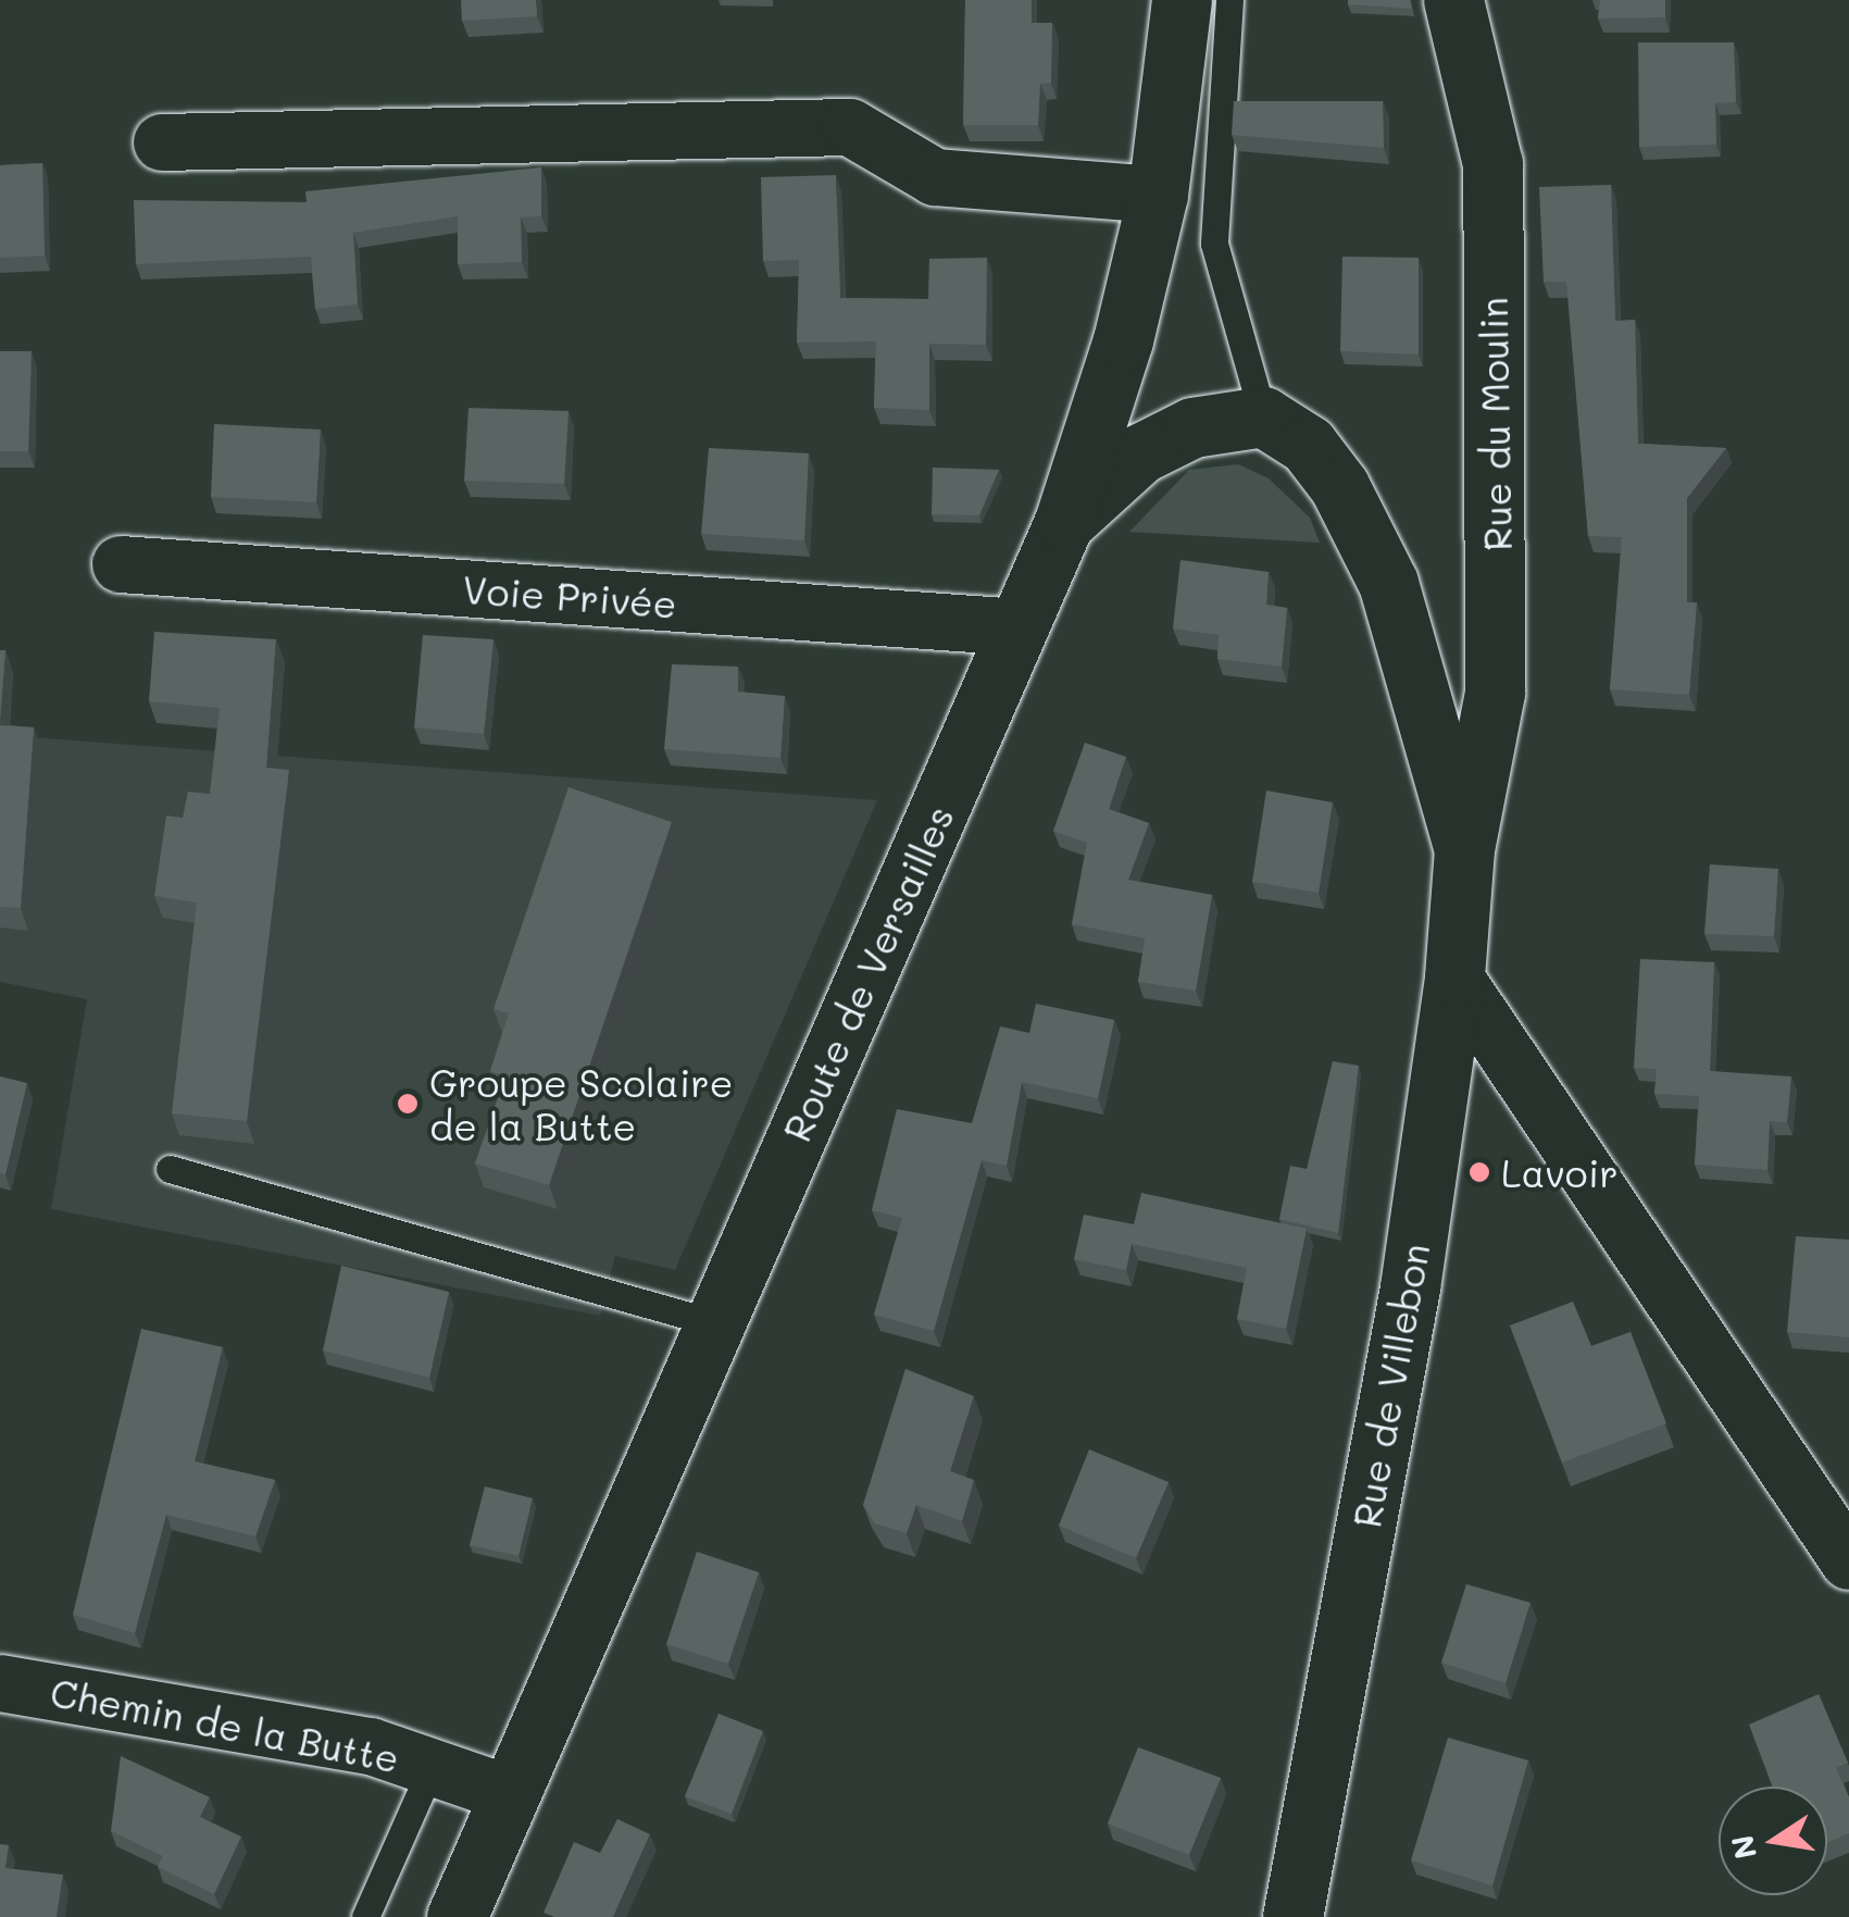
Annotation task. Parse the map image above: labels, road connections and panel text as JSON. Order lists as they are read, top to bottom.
{
  "streets": {
    "main road": ["Rue du Moulin", "Route de Versailles", "Rue de Villebon"],
    "street": ["Voie Privée", "Chemin de la Butte"]
  },
  "crossings": [
    ["Rue du Moulin", "Rue de Villebon"],
    ["Voie Privée", "Route de Versailles"],
    ["Route de Versailles", "Chemin de la Butte"]
  ],
  "places": ["Groupe Scolaire de la Butte", "Lavoir"],
  "north": "left"
}
